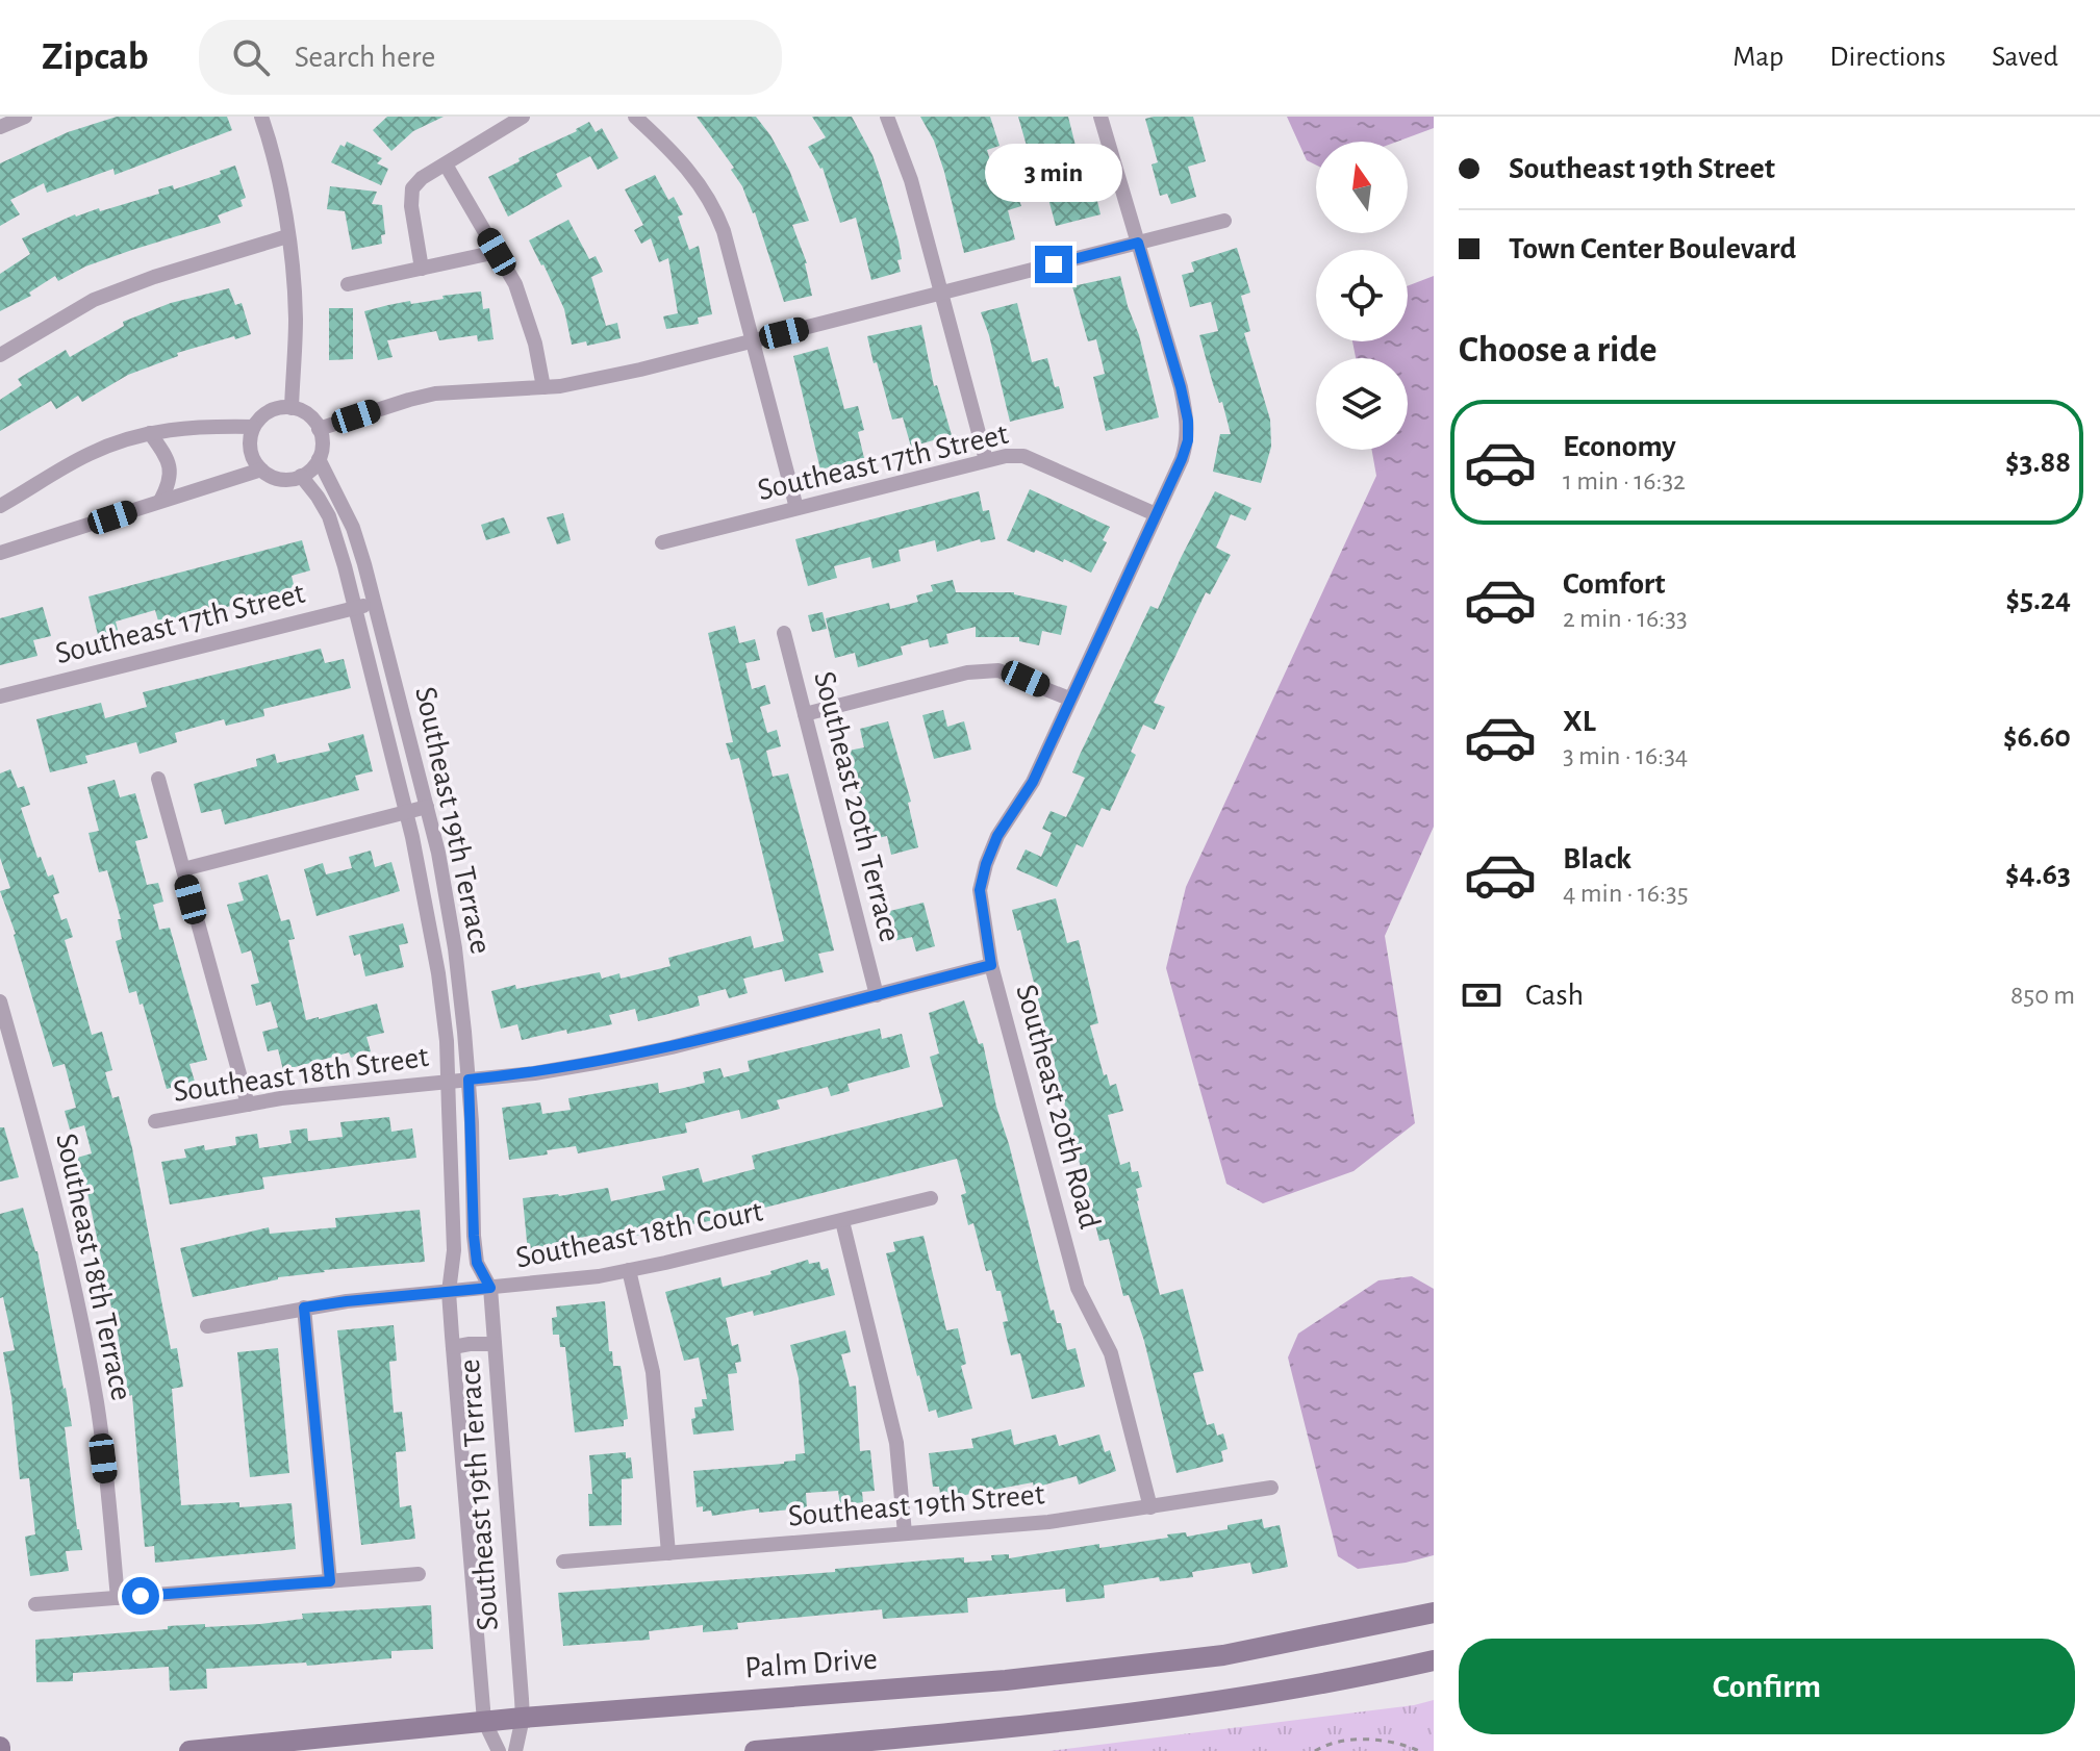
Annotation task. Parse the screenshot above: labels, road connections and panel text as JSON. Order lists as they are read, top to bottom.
{
  "streets": {
    "main road": ["Palm Drive"],
    "street": [
      "Southeast 17th Street",
      "Southeast 20th Terrace",
      "Southeast 19th Terrace",
      "Southeast 18th Street",
      "Southeast 20th Road",
      "Southeast 18th Court",
      "Southeast 18th Terrace",
      "Southeast 19th Street"
    ]
  },
  "crossings": [
    ["Southeast 17th Street", "Southeast 19th Terrace"],
    ["Southeast 17th Street", "Southeast 20th Road"],
    ["Southeast 20th Terrace", "Southeast 18th Street"],
    ["Southeast 19th Terrace", "Southeast 18th Street"],
    ["Southeast 19th Terrace", "Southeast 18th Court"],
    ["Southeast 19th Terrace", "Palm Drive"],
    ["Southeast 18th Street", "Southeast 20th Road"],
    ["Southeast 20th Road", "Southeast 19th Street"]
  ],
  "north": "top",
  "page": {
    "header": "Zipcab",
    "search": "Search here",
    "nav": ["Map", "Directions", "Saved"],
    "banner": ["Southeast 19th Street", "Town Center Boulevard"],
    "bubble": "3 min",
    "heading": "Choose a ride",
    "list": [
      {
        "name": "Economy",
        "note": "1 min · 16:32",
        "value": "$3.88"
      },
      {
        "name": "Comfort",
        "note": "2 min · 16:33",
        "value": "$5.24"
      },
      {
        "name": "XL",
        "note": "3 min · 16:34",
        "value": "$6.60"
      },
      {
        "name": "Black",
        "note": "4 min · 16:35",
        "value": "$4.63"
      }
    ],
    "pay": ["Cash", "850 m"],
    "buttons": "Confirm"
  }
}
